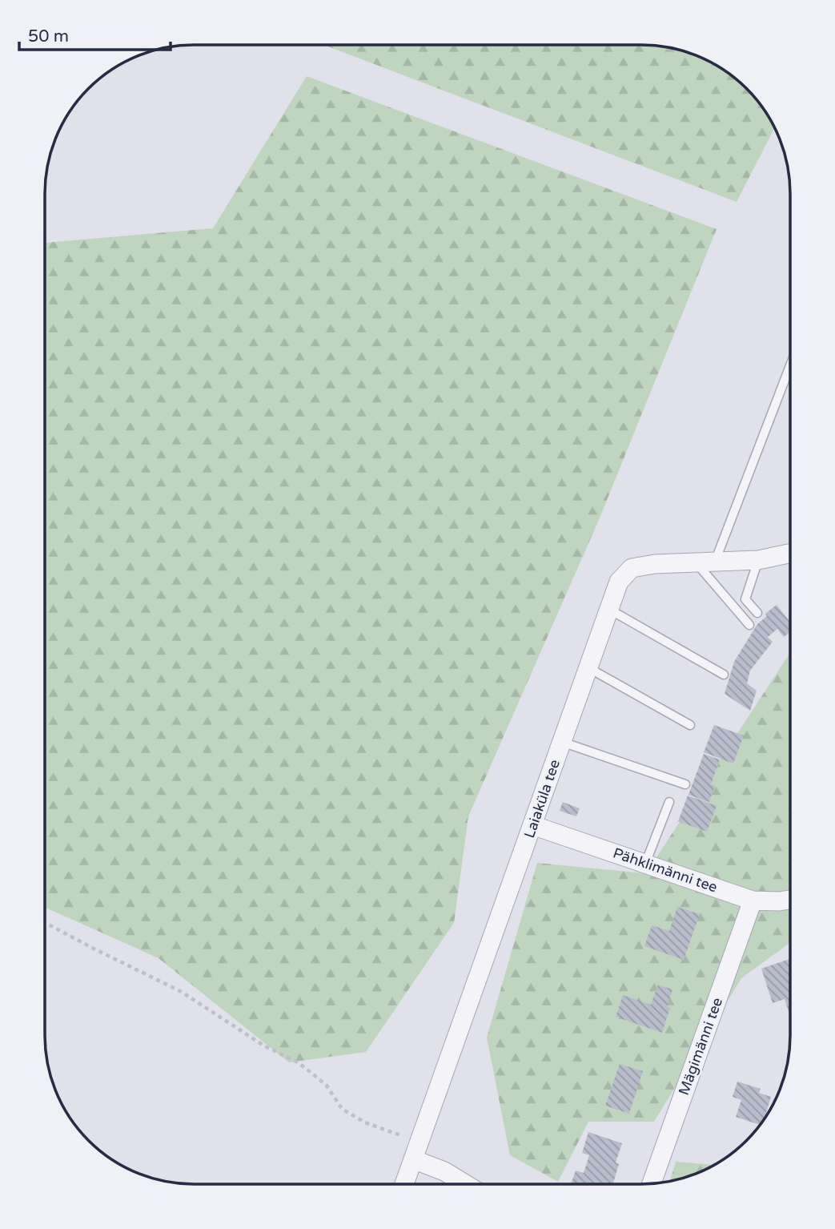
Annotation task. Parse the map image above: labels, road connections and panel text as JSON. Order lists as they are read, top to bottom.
{
  "streets": {
    "street": ["Laiaküla tee", "Pähklimänni tee", "Mägimänni tee"]
  },
  "crossings": [
    ["Laiaküla tee", "Pähklimänni tee"],
    ["Pähklimänni tee", "Mägimänni tee"]
  ],
  "scale_bar": "50 m"
}
